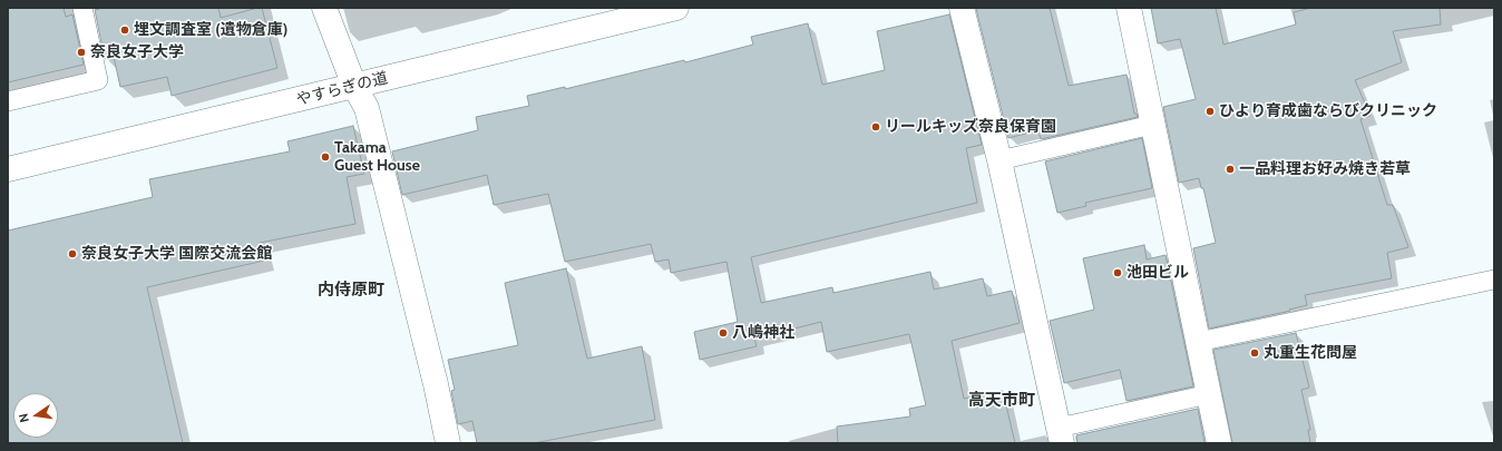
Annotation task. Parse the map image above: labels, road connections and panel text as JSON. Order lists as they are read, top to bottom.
{
  "streets": {
    "street": ["やすらぎの道"]
  },
  "districts": ["内侍原町", "高天市町"],
  "places": [
    "埋文調査室 (遺物倉庫)",
    "奈良女子大学",
    "ひより育成歯ならびクリニック",
    "リールキッズ奈良保育園",
    "Takama Guest House",
    "一品料理お好み焼き若草",
    "奈良女子大学 国際交流会館",
    "池田ビル",
    "八嶋神社",
    "丸重生花問屋"
  ],
  "north": "left"
}
